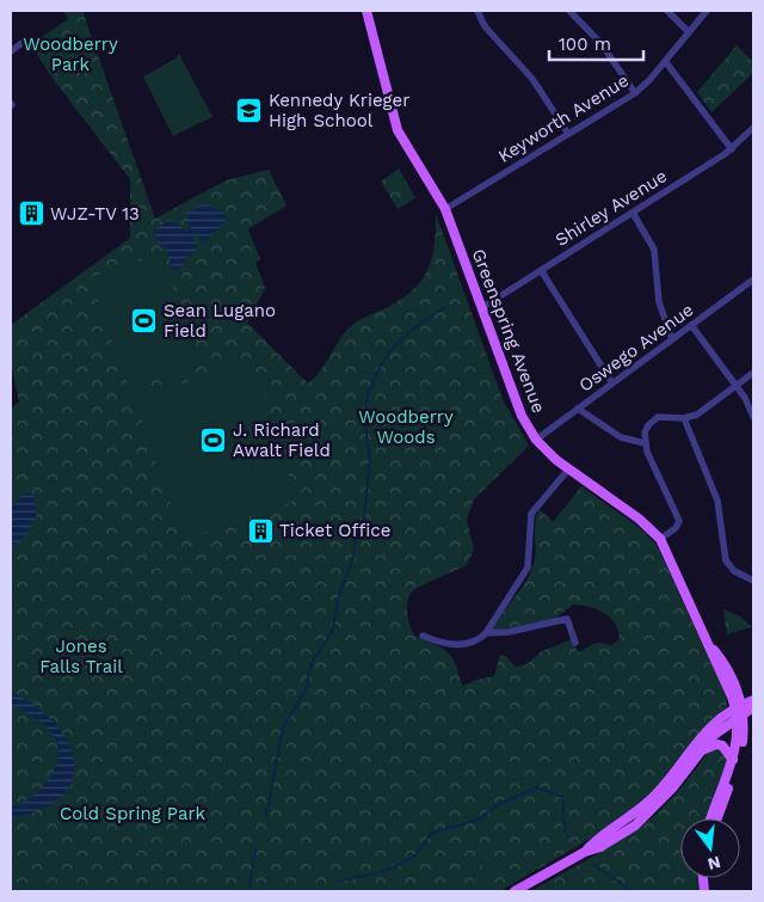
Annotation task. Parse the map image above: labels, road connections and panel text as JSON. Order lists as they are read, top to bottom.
{
  "streets": {
    "main road": ["Greenspring Avenue"],
    "street": ["Keyworth Avenue", "Shirley Avenue", "Oswego Avenue"]
  },
  "crossings": [
    ["Keyworth Avenue", "Greenspring Avenue"],
    ["Shirley Avenue", "Greenspring Avenue"],
    ["Greenspring Avenue", "Oswego Avenue"]
  ],
  "parks": [
    "Woodberry Park",
    "Woodberry Woods",
    "Jones Falls Trail",
    "Cold Spring Park"
  ],
  "places": {
    "school or university": ["Kennedy Krieger High School"],
    "building": ["WJZ-TV 13", "Ticket Office"],
    "sports": ["Sean Lugano Field", "J. Richard Awalt Field"]
  },
  "scale_bar": "100 m",
  "north": "bottom"
}
